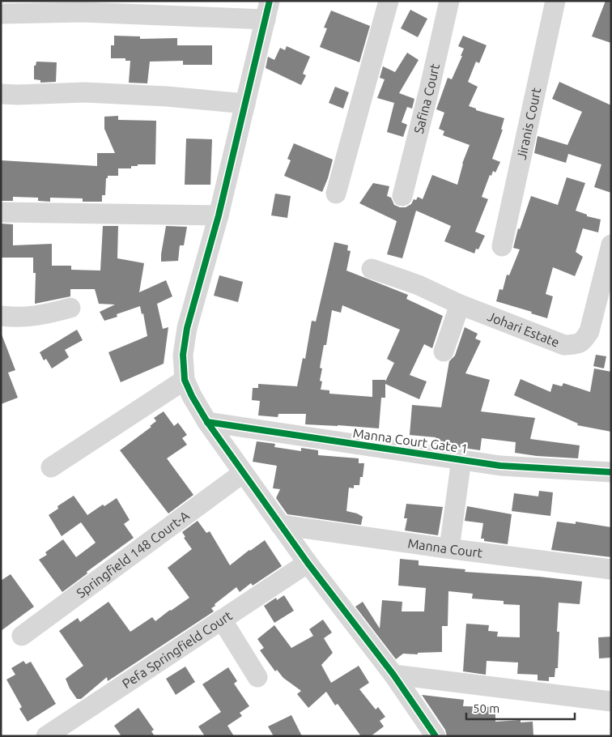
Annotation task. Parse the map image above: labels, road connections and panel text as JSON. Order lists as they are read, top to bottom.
{
  "streets": {
    "street": [
      "Safina Court",
      "Jiranis Court",
      "Johari Estate",
      "Manna Court Gate 1",
      "Manna Court",
      "Springfield 148 Court-A",
      "Pefa Springfield Court"
    ]
  },
  "scale_bar": "50 m"
}
